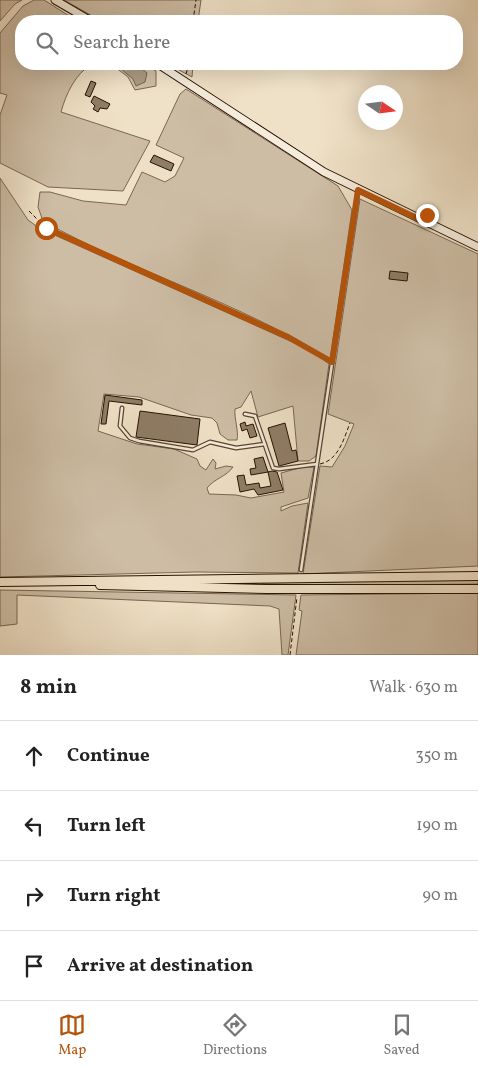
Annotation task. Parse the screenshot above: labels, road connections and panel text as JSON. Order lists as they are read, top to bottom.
{
  "north": "right",
  "page": {
    "search": "Search here",
    "heading": ["8 min", "Walk · 630 m"],
    "list": [
      ["Continue", "350 m"],
      ["Turn left", "190 m"],
      ["Turn right", "90 m"],
      "Arrive at destination"
    ],
    "nav": ["Map", "Directions", "Saved"]
  }
}
